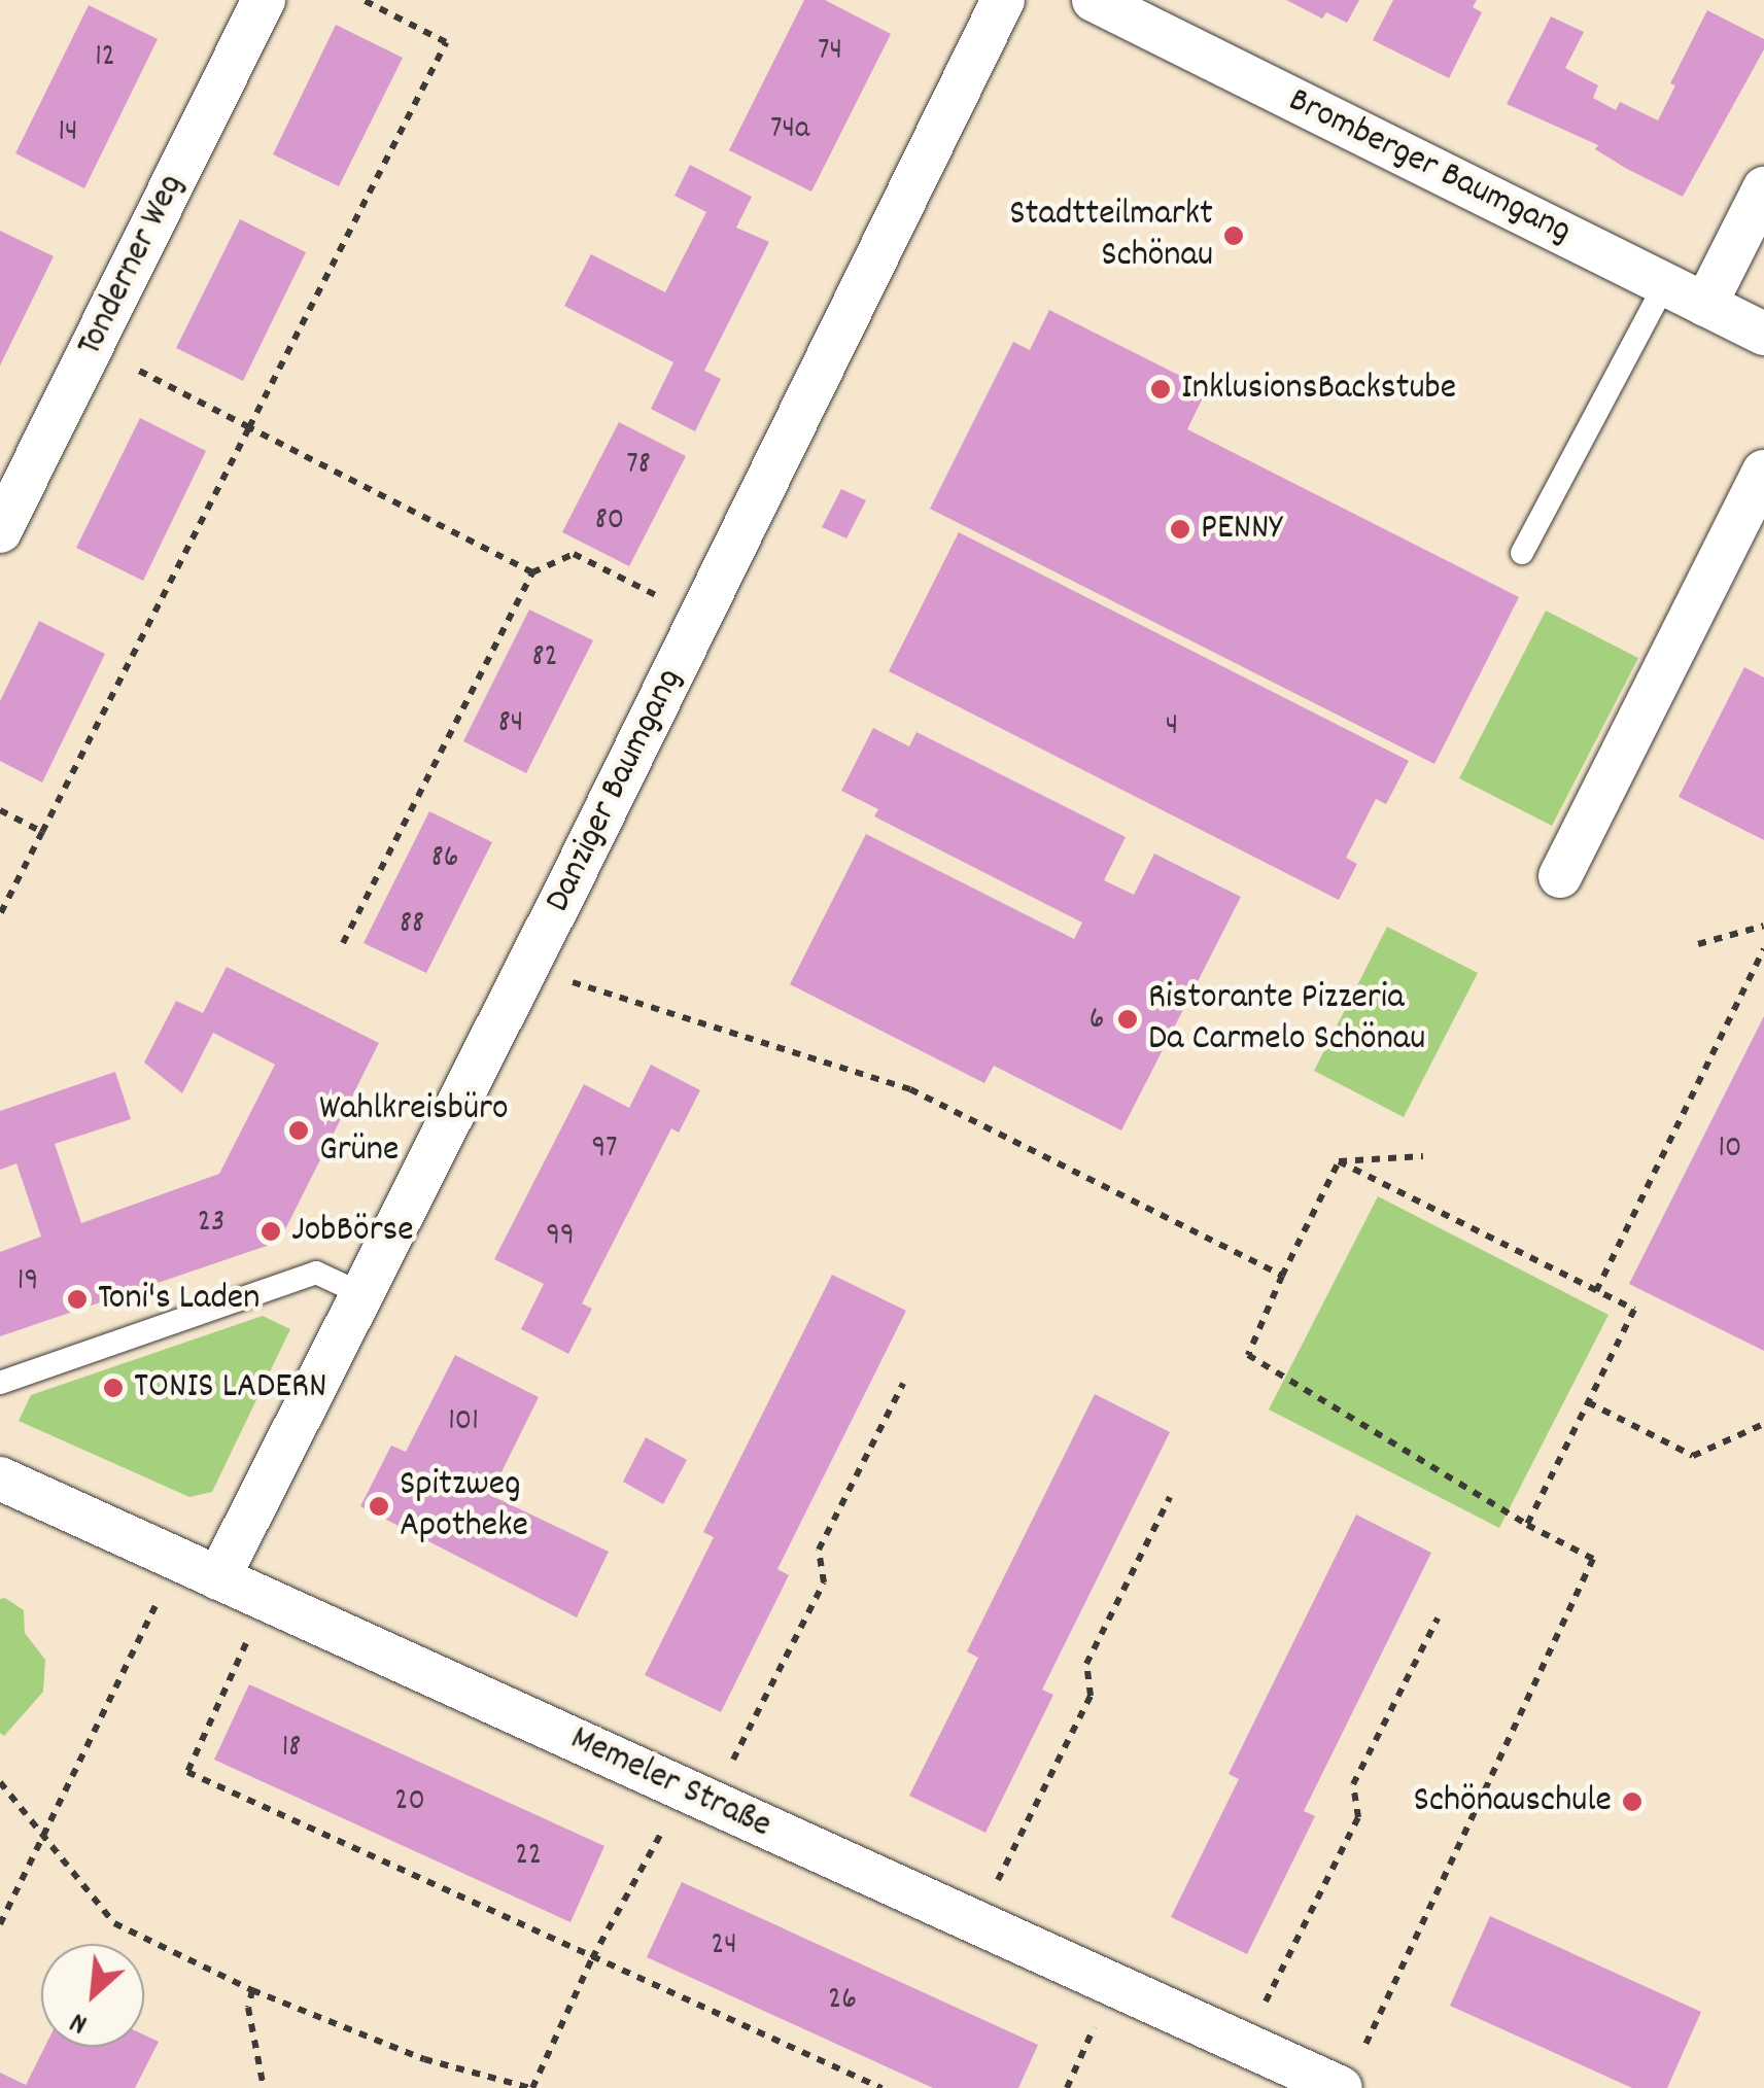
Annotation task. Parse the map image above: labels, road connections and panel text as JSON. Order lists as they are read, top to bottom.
{
  "streets": {
    "street": [
      "Bromberger Baumgang",
      "Tonderner Weg",
      "Danziger Baumgang",
      "Memeler Straße"
    ]
  },
  "crossings": [
    ["Danziger Baumgang", "Memeler Straße"]
  ],
  "places": [
    "Stadtteilmarkt Schönau",
    "InklusionsBackstube",
    "PENNY",
    "Ristorante Pizzeria Da Carmelo Schönau",
    "Wahlkreisbüro Grüne",
    "JobBörse",
    "Toni's Laden",
    "TONIS LADERN",
    "Spitzweg Apotheke",
    "Schönauschule"
  ],
  "house_numbers": [
    "74",
    "12",
    "74a",
    "14",
    "78",
    "80",
    "82",
    "84",
    "4",
    "86",
    "88",
    "6",
    "97",
    "10",
    "23",
    "99",
    "19",
    "101",
    "18",
    "20",
    "22",
    "24",
    "26"
  ],
  "north": "bottom left"
}
